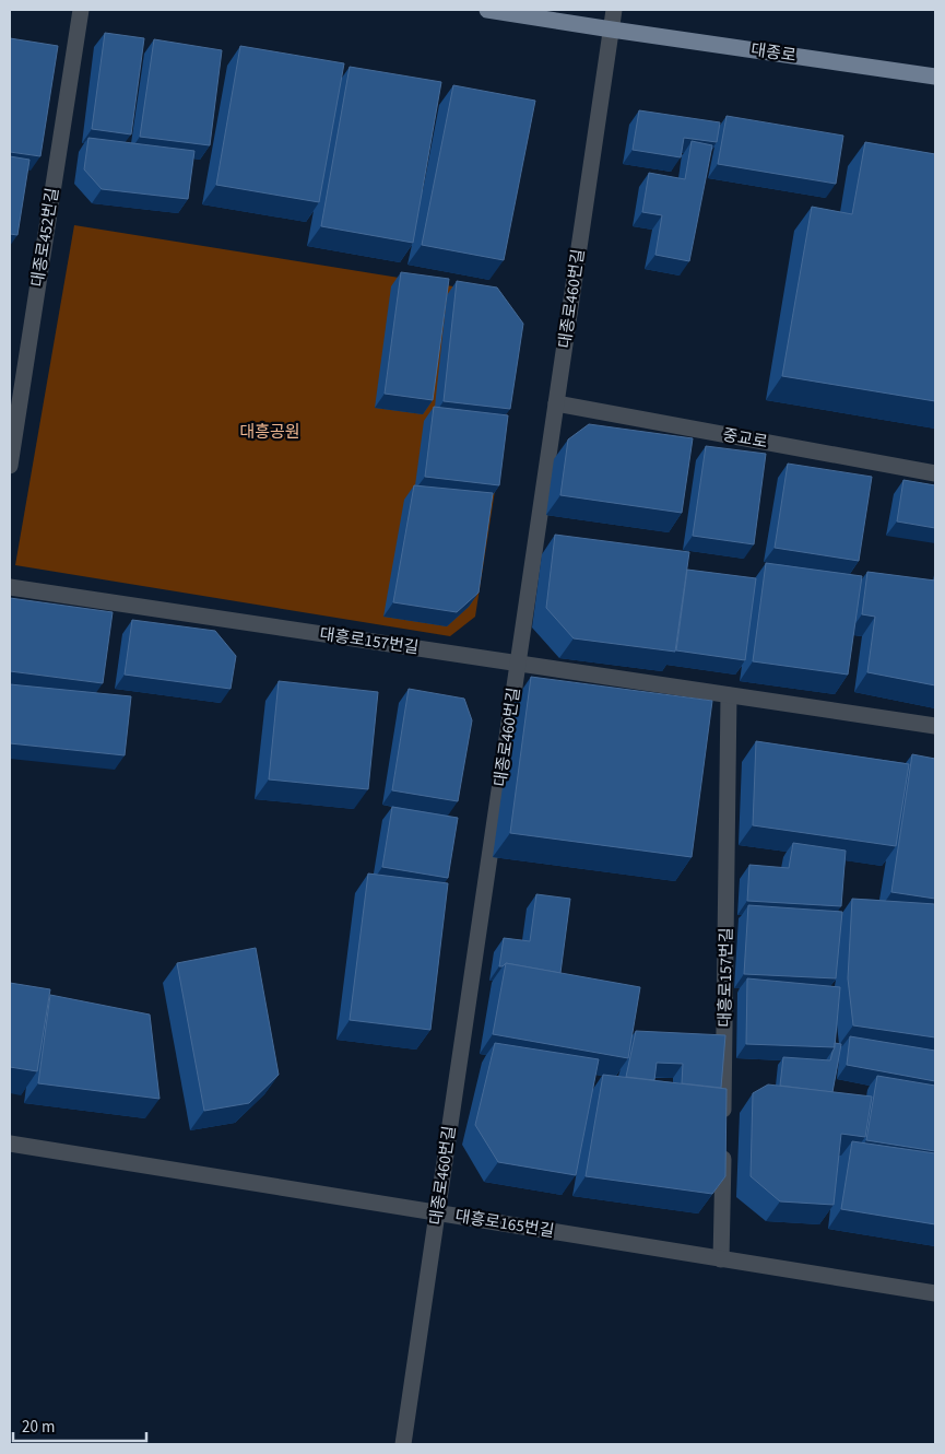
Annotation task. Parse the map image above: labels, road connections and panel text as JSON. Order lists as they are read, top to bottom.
{
  "streets": {
    "main road": ["대종로"],
    "street": [
      "대종로452번길",
      "대종로460번길",
      "중교로",
      "대흥로157번길",
      "대흥로165번길"
    ]
  },
  "crossings": [
    ["대종로", "대종로460번길"],
    ["대종로460번길", "중교로"],
    ["대종로460번길", "대흥로157번길"],
    ["대종로460번길", "대흥로165번길"],
    ["대흥로157번길", "대흥로165번길"]
  ],
  "parks": ["대흥공원"],
  "scale_bar": "20 m"
}
